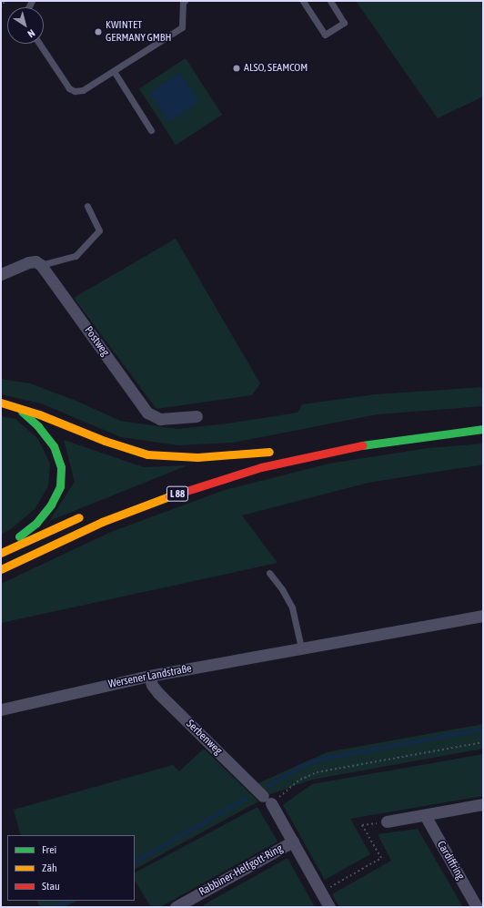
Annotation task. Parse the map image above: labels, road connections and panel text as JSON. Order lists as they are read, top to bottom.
{
  "streets": {
    "highway": ["L 88"],
    "street": [
      "Postweg",
      "Wersener Landstraße",
      "Serbenweg",
      "Cardiffring",
      "Rabbiner-Helfgott-Ring"
    ]
  },
  "crossings": [
    ["Wersener Landstraße", "Serbenweg"],
    ["Serbenweg", "Rabbiner-Helfgott-Ring"]
  ],
  "places": ["KWINTET GERMANY GMBH", "ALSO, SEAMCOM"],
  "legend": ["Frei", "Zäh", "Stau"],
  "north": "bottom right"
}
